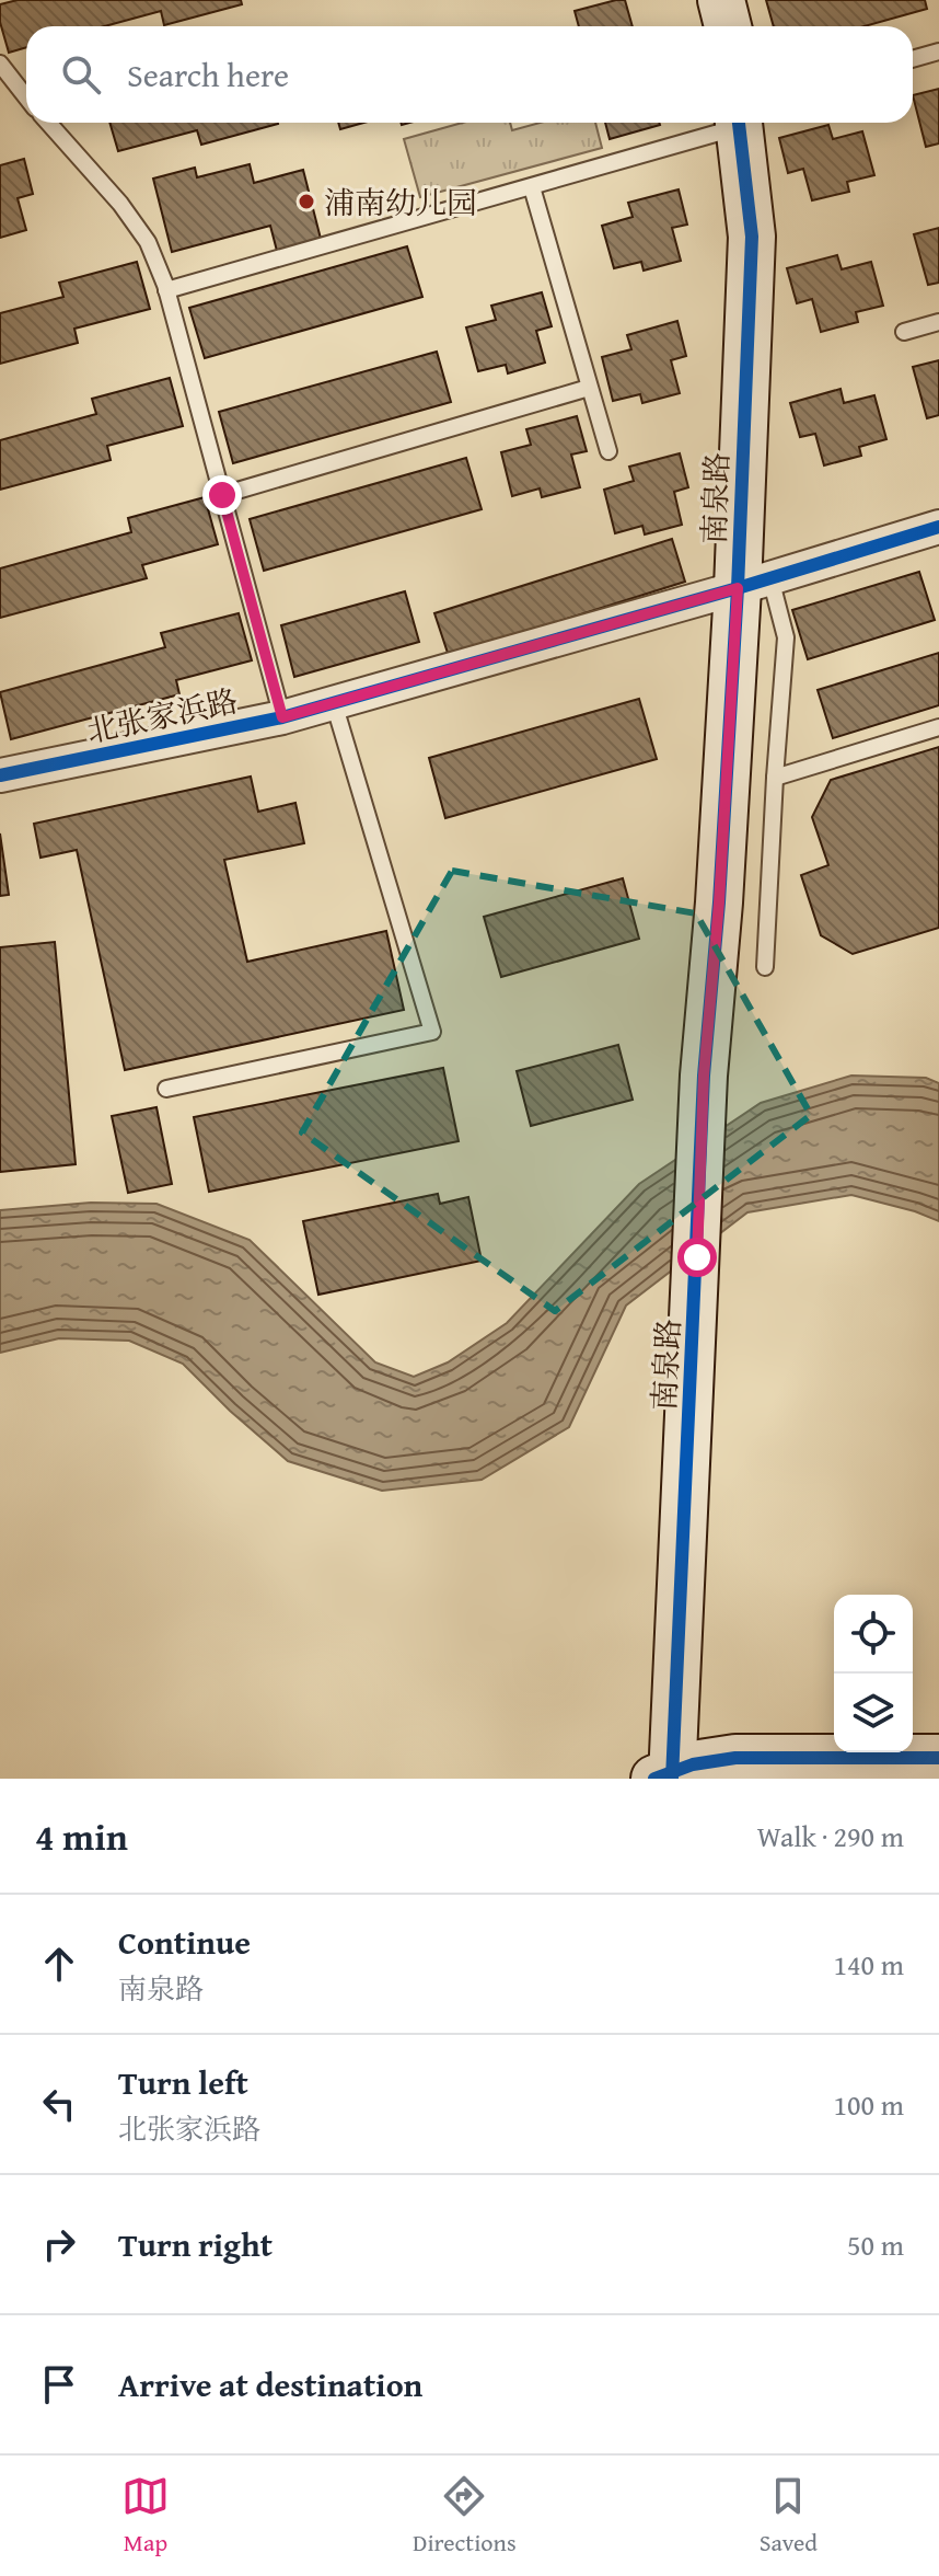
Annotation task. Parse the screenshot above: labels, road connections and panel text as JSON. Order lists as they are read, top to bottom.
{
  "streets": {
    "street": ["南泉路", "北张家浜路"]
  },
  "crossings": [
    ["南泉路", "北张家浜路"]
  ],
  "places": ["浦南幼儿园"],
  "page": {
    "search": "Search here",
    "heading": ["4 min", "Walk · 290 m"],
    "list": [
      ["Continue", "南泉路", "140 m"],
      ["Turn left", "北张家浜路", "100 m"],
      ["Turn right", "50 m"],
      "Arrive at destination"
    ],
    "nav": ["Map", "Directions", "Saved"]
  }
}
